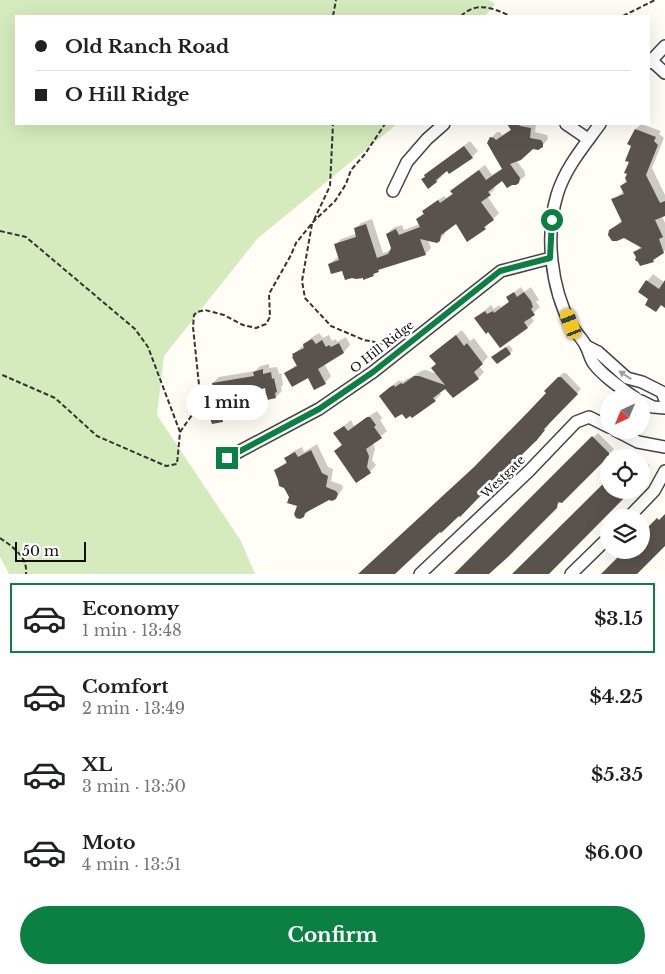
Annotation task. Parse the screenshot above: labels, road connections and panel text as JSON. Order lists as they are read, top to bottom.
{
  "streets": {
    "street": ["O Hill Ridge", "Westgate"]
  },
  "scale_bar": "50 m",
  "north": "bottom left",
  "page": {
    "banner": ["Old Ranch Road", "O Hill Ridge"],
    "bubble": "1 min",
    "scale": "50 m",
    "list": [
      {
        "name": "Economy",
        "note": "1 min · 13:48",
        "value": "$3.15"
      },
      {
        "name": "Comfort",
        "note": "2 min · 13:49",
        "value": "$4.25"
      },
      {
        "name": "XL",
        "note": "3 min · 13:50",
        "value": "$5.35"
      },
      {
        "name": "Moto",
        "note": "4 min · 13:51",
        "value": "$6.00"
      }
    ],
    "buttons": "Confirm"
  }
}
